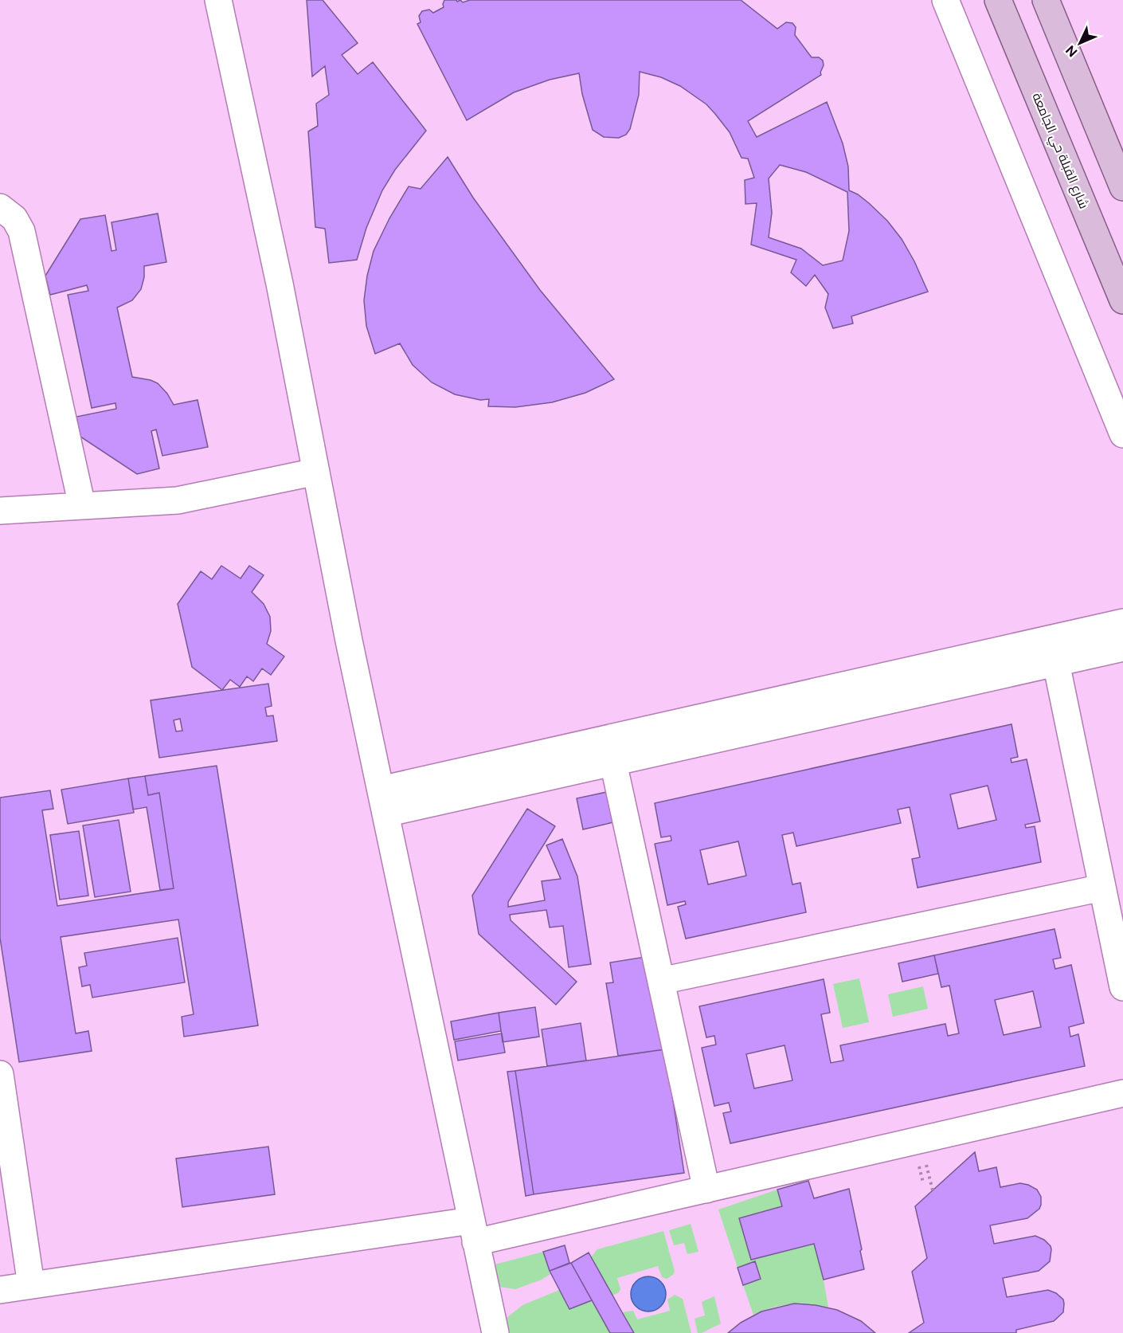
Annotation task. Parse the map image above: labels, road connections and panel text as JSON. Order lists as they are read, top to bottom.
{
  "streets": {
    "main road": ["شارع القبلة حي الجامعة"]
  },
  "north": "bottom left"
}
